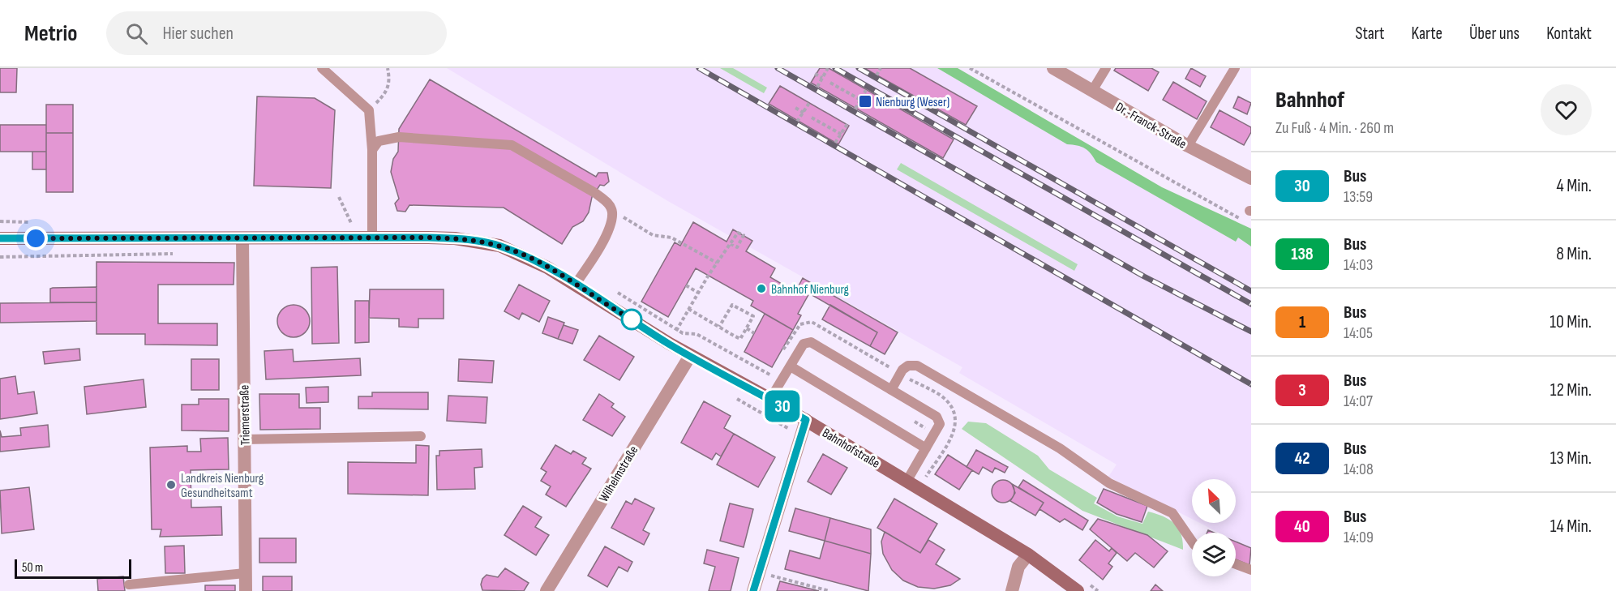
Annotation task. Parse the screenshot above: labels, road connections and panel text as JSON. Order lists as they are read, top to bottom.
{
  "streets": {
    "main road": ["Bahnhofstraße"],
    "street": ["Dr.-Franck-Straße", "Triemerstraße", "Wilhelmstraße"]
  },
  "crossings": [
    ["Triemerstraße", "Bahnhofstraße"],
    ["Bahnhofstraße", "Wilhelmstraße"]
  ],
  "places": {
    "transit": ["Nienburg (Weser)"],
    "other": ["Bahnhof Nienburg", "Landkreis Nienburg Gesundheitsamt"]
  },
  "lines": ["bus line 30"],
  "scale_bar": "50 m",
  "north": "top left",
  "page": {
    "header": "Metrio",
    "search": "Hier suchen",
    "nav": [
      "Start",
      "Karte",
      "Über uns",
      "Kontakt"
    ],
    "on_map": "30",
    "heading": ["Bahnhof", "Zu Fuß · 4 Min. · 260 m"],
    "list": [
      {
        "mark": "30",
        "name": "Bus",
        "note": "13:59",
        "value": "4 Min."
      },
      {
        "mark": "138",
        "name": "Bus",
        "note": "14:03",
        "value": "8 Min."
      },
      {
        "mark": "1",
        "name": "Bus",
        "note": "14:05",
        "value": "10 Min."
      },
      {
        "mark": "3",
        "name": "Bus",
        "note": "14:07",
        "value": "12 Min."
      },
      {
        "mark": "42",
        "name": "Bus",
        "note": "14:08",
        "value": "13 Min."
      },
      {
        "mark": "40",
        "name": "Bus",
        "note": "14:09",
        "value": "14 Min."
      }
    ],
    "scale": "50 m"
  }
}
